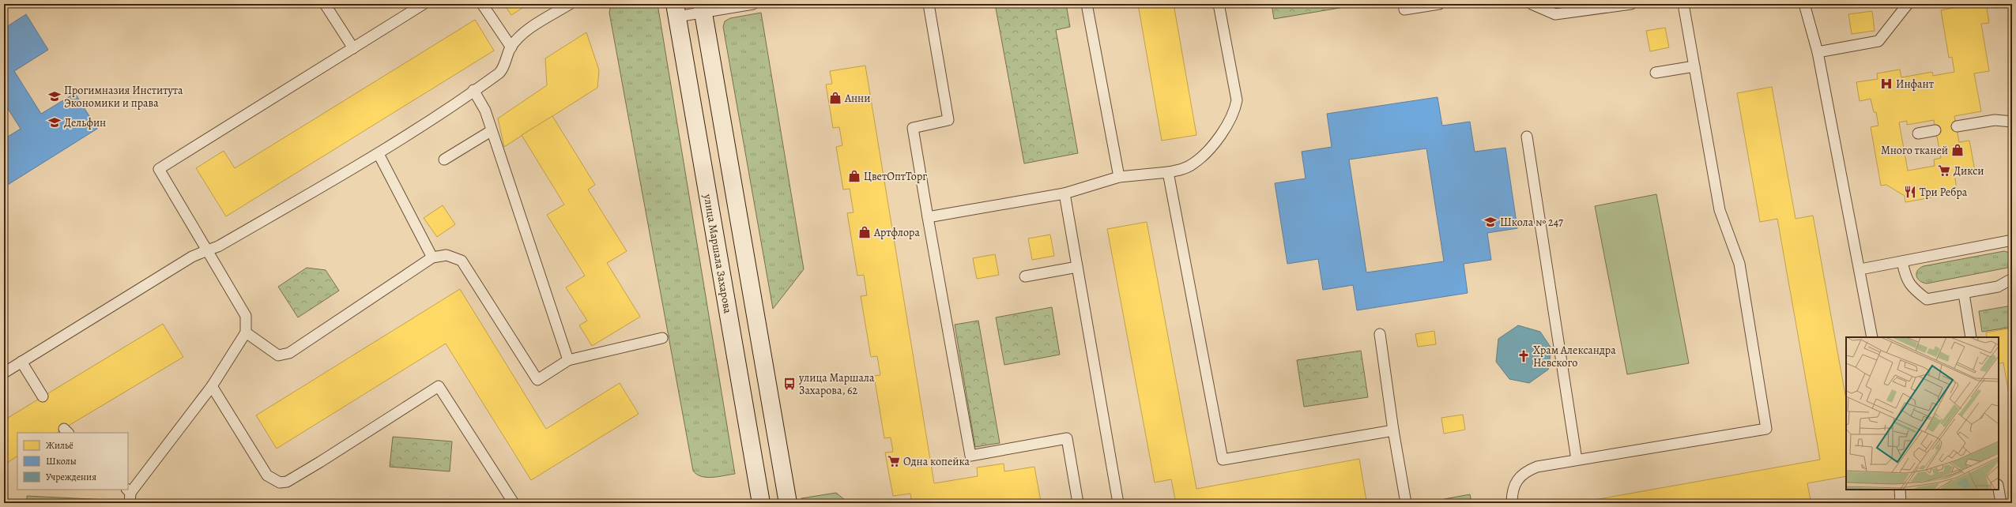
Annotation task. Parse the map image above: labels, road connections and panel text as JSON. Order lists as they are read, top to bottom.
{
  "streets": {
    "street": ["улица Маршала Захарова"]
  },
  "places": {
    "hospital": ["Инфант"],
    "school or university": ["Прогимназия Института Экономики и права", "Дельфин", "Школа № 247"],
    "shop": [
      "Анни",
      "Много тканей",
      "ЦветОптТорг",
      "Артфлора"
    ],
    "supermarket": ["Дикси", "Одна копейка"],
    "restaurant": ["Три Ребра"],
    "church": ["Храм Александра Невского"],
    "bus stop": ["улица Маршала Захарова, 62"]
  },
  "legend": ["Жильё", "Школы", "Учреждения"]
}
